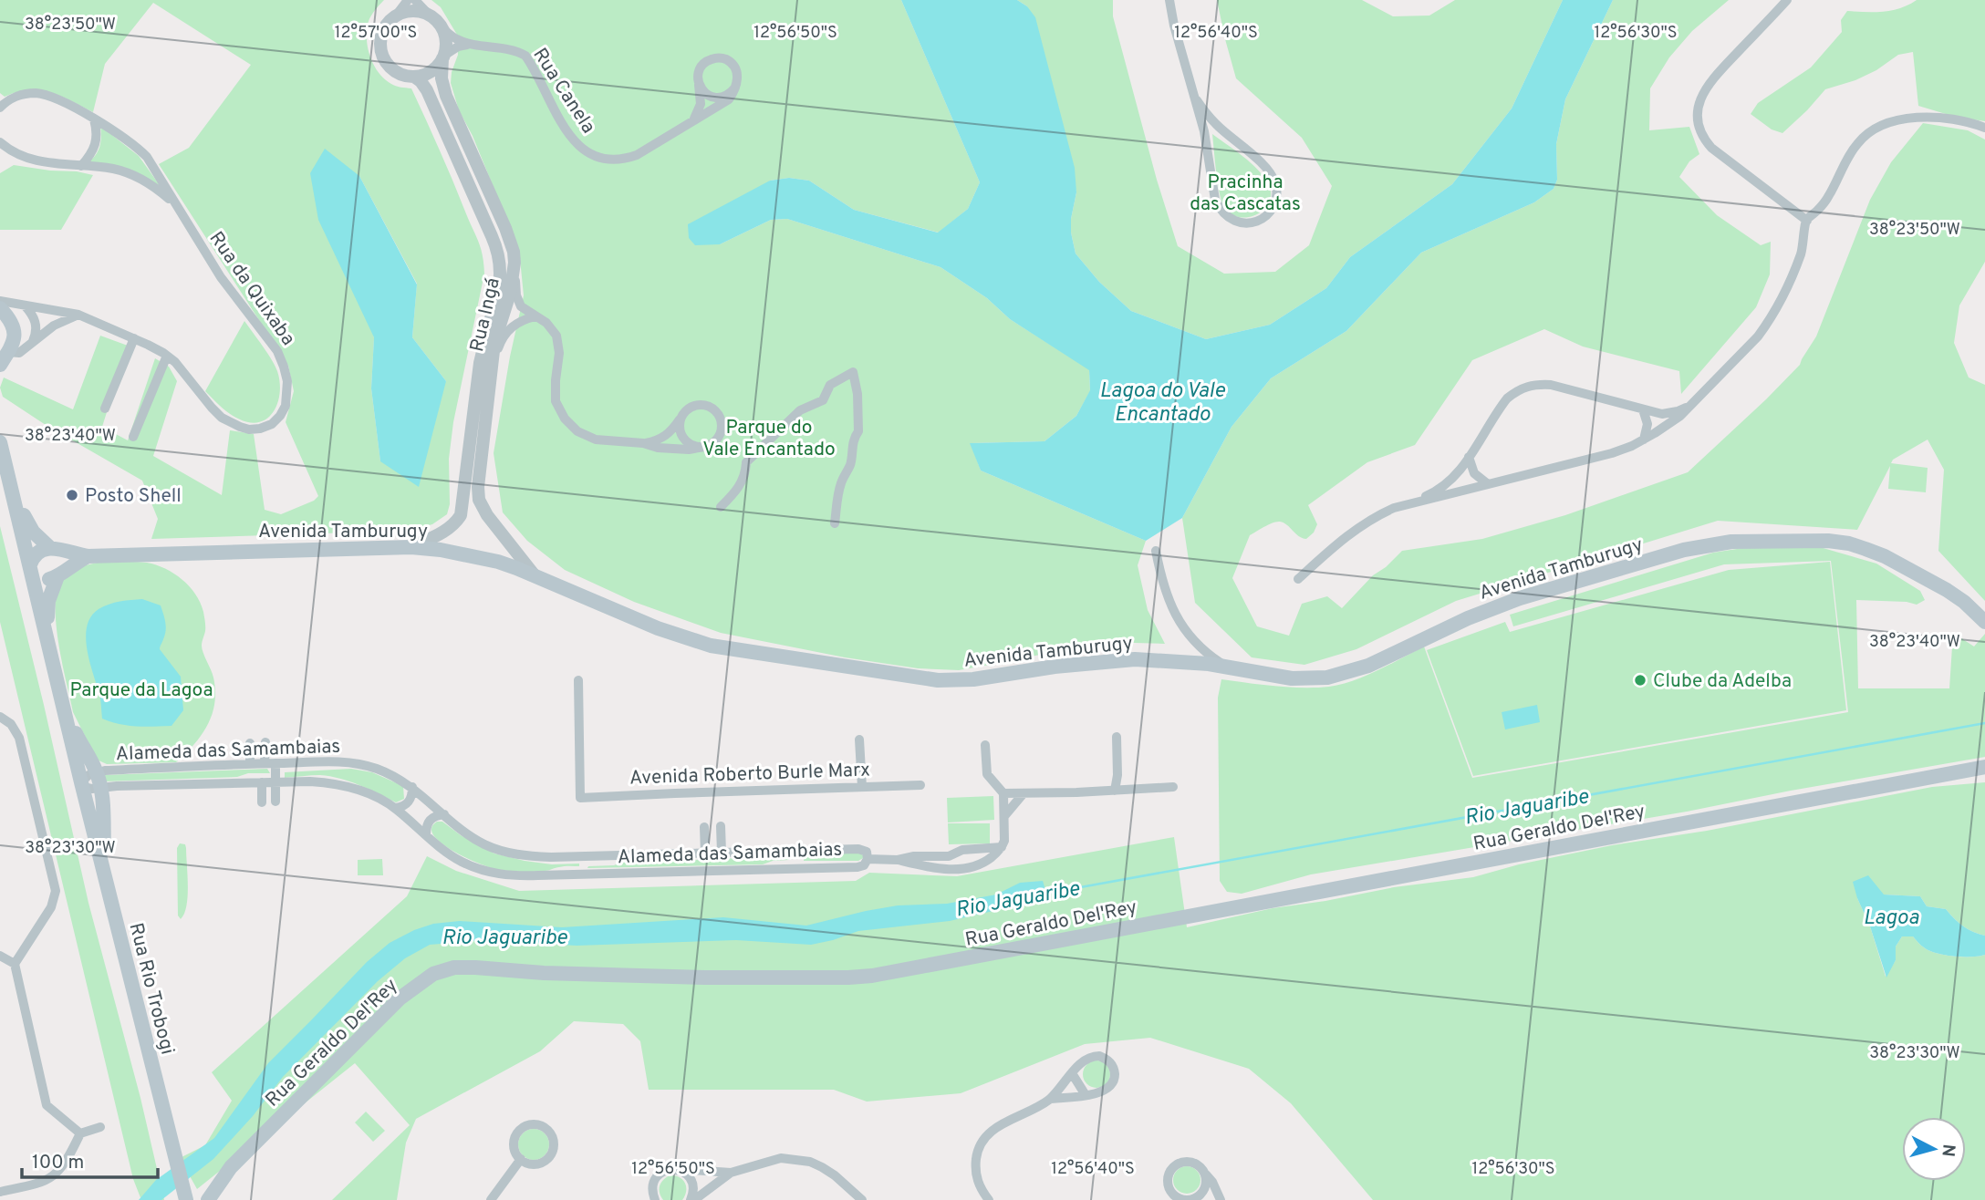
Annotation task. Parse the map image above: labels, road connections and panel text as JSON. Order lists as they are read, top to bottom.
{
  "streets": {
    "main road": ["Avenida Tamburugy", "Rua Geraldo Del'Rey", "Rua Rio Trobogi"],
    "street": [
      "Rua Canela",
      "Rua da Quixaba",
      "Rua Ingá",
      "Alameda das Samambaias",
      "Avenida Roberto Burle Marx"
    ]
  },
  "crossings": [
    ["Rua Canela", "Rua Ingá"],
    ["Rua Ingá", "Avenida Tamburugy"],
    ["Alameda das Samambaias", "Rua Rio Trobogi"]
  ],
  "water": ["Lagoa do Vale Encantado", "Rio Jaguaribe", "Lagoa"],
  "parks": ["Pracinha das Cascatas", "Parque do Vale Encantado", "Parque da Lagoa"],
  "places": ["Posto Shell", "Clube da Adelba"],
  "scale_bar": "100 m",
  "north": "right",
  "coordinates": [
    "38°23'50\"W",
    "12°57'00\"S",
    "12°56'50\"S",
    "12°56'40\"S",
    "12°56'30\"S",
    "38°23'40\"W",
    "38°23'30\"W"
  ]
}
